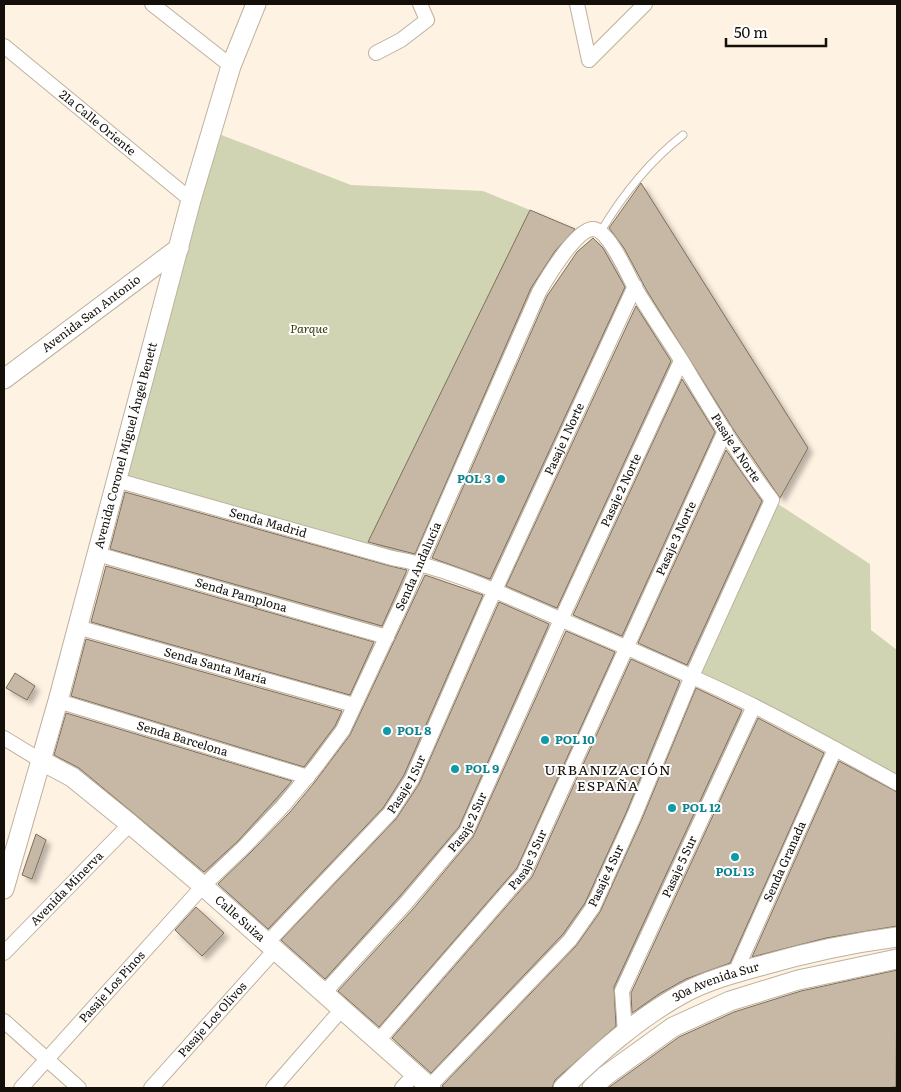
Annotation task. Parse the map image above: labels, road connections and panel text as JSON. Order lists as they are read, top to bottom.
{
  "streets": {
    "street": [
      "21a Calle Oriente",
      "Avenida San Antonio",
      "Pasaje 1 Norte",
      "Avenida Coronel Miguel Ángel Benett",
      "Pasaje 4 Norte",
      "Pasaje 2 Norte",
      "Senda Madrid",
      "Pasaje 3 Norte",
      "Senda Andalucía",
      "Senda Pamplona",
      "Senda Santa María",
      "Senda Barcelona",
      "Pasaje 1 Sur",
      "Pasaje 2 Sur",
      "Pasaje 3 Sur",
      "Senda Granada",
      "Pasaje 5 Sur",
      "Pasaje 4 Sur",
      "Avenida Minerva",
      "Calle Suiza",
      "30a Avenida Sur",
      "Pasaje Los Pinos",
      "Pasaje Los Olivos"
    ]
  },
  "crossings": [
    ["21a Calle Oriente", "Avenida Coronel Miguel Ángel Benett"],
    ["Avenida San Antonio", "Avenida Coronel Miguel Ángel Benett"],
    ["Pasaje 1 Norte", "Pasaje 4 Norte"],
    ["Pasaje 1 Norte", "Senda Madrid"],
    ["Pasaje 1 Norte", "Pasaje 1 Sur"],
    ["Avenida Coronel Miguel Ángel Benett", "Senda Madrid"],
    ["Avenida Coronel Miguel Ángel Benett", "Senda Pamplona"],
    ["Avenida Coronel Miguel Ángel Benett", "Senda Santa María"],
    ["Avenida Coronel Miguel Ángel Benett", "Senda Barcelona"],
    ["Avenida Coronel Miguel Ángel Benett", "Calle Suiza"],
    ["Pasaje 4 Norte", "Pasaje 2 Norte"],
    ["Pasaje 4 Norte", "Senda Madrid"],
    ["Pasaje 4 Norte", "Pasaje 3 Norte"],
    ["Pasaje 4 Norte", "Senda Andalucía"],
    ["Pasaje 4 Norte", "Pasaje 4 Sur"],
    ["Pasaje 2 Norte", "Senda Madrid"],
    ["Pasaje 2 Norte", "Pasaje 2 Sur"],
    ["Senda Madrid", "Pasaje 3 Norte"],
    ["Senda Madrid", "Senda Andalucía"],
    ["Senda Madrid", "Pasaje 1 Sur"],
    ["Senda Madrid", "Pasaje 2 Sur"],
    ["Senda Madrid", "Pasaje 3 Sur"],
    ["Senda Madrid", "Senda Granada"],
    ["Senda Madrid", "Pasaje 5 Sur"],
    ["Senda Madrid", "Pasaje 4 Sur"],
    ["Pasaje 3 Norte", "Pasaje 3 Sur"],
    ["Senda Andalucía", "Senda Pamplona"],
    ["Senda Andalucía", "Senda Santa María"],
    ["Senda Andalucía", "Senda Barcelona"],
    ["Senda Andalucía", "Calle Suiza"],
    ["Senda Andalucía", "Pasaje Los Pinos"],
    ["Pasaje 1 Sur", "Calle Suiza"],
    ["Pasaje 1 Sur", "Pasaje Los Olivos"],
    ["Pasaje 2 Sur", "Calle Suiza"],
    ["Pasaje 3 Sur", "Calle Suiza"],
    ["Senda Granada", "30a Avenida Sur"],
    ["Pasaje 5 Sur", "30a Avenida Sur"],
    ["Pasaje 4 Sur", "Calle Suiza"],
    ["Avenida Minerva", "Calle Suiza"],
    ["Calle Suiza", "Pasaje Los Pinos"],
    ["Calle Suiza", "Pasaje Los Olivos"]
  ],
  "districts": ["URBANIZACIÓN ESPAÑA"],
  "parks": ["Parque"],
  "places": [
    "POL 3",
    "POL 8",
    "POL 10",
    "POL 9",
    "POL 12",
    "POL 13"
  ],
  "scale_bar": "50 m"
}
